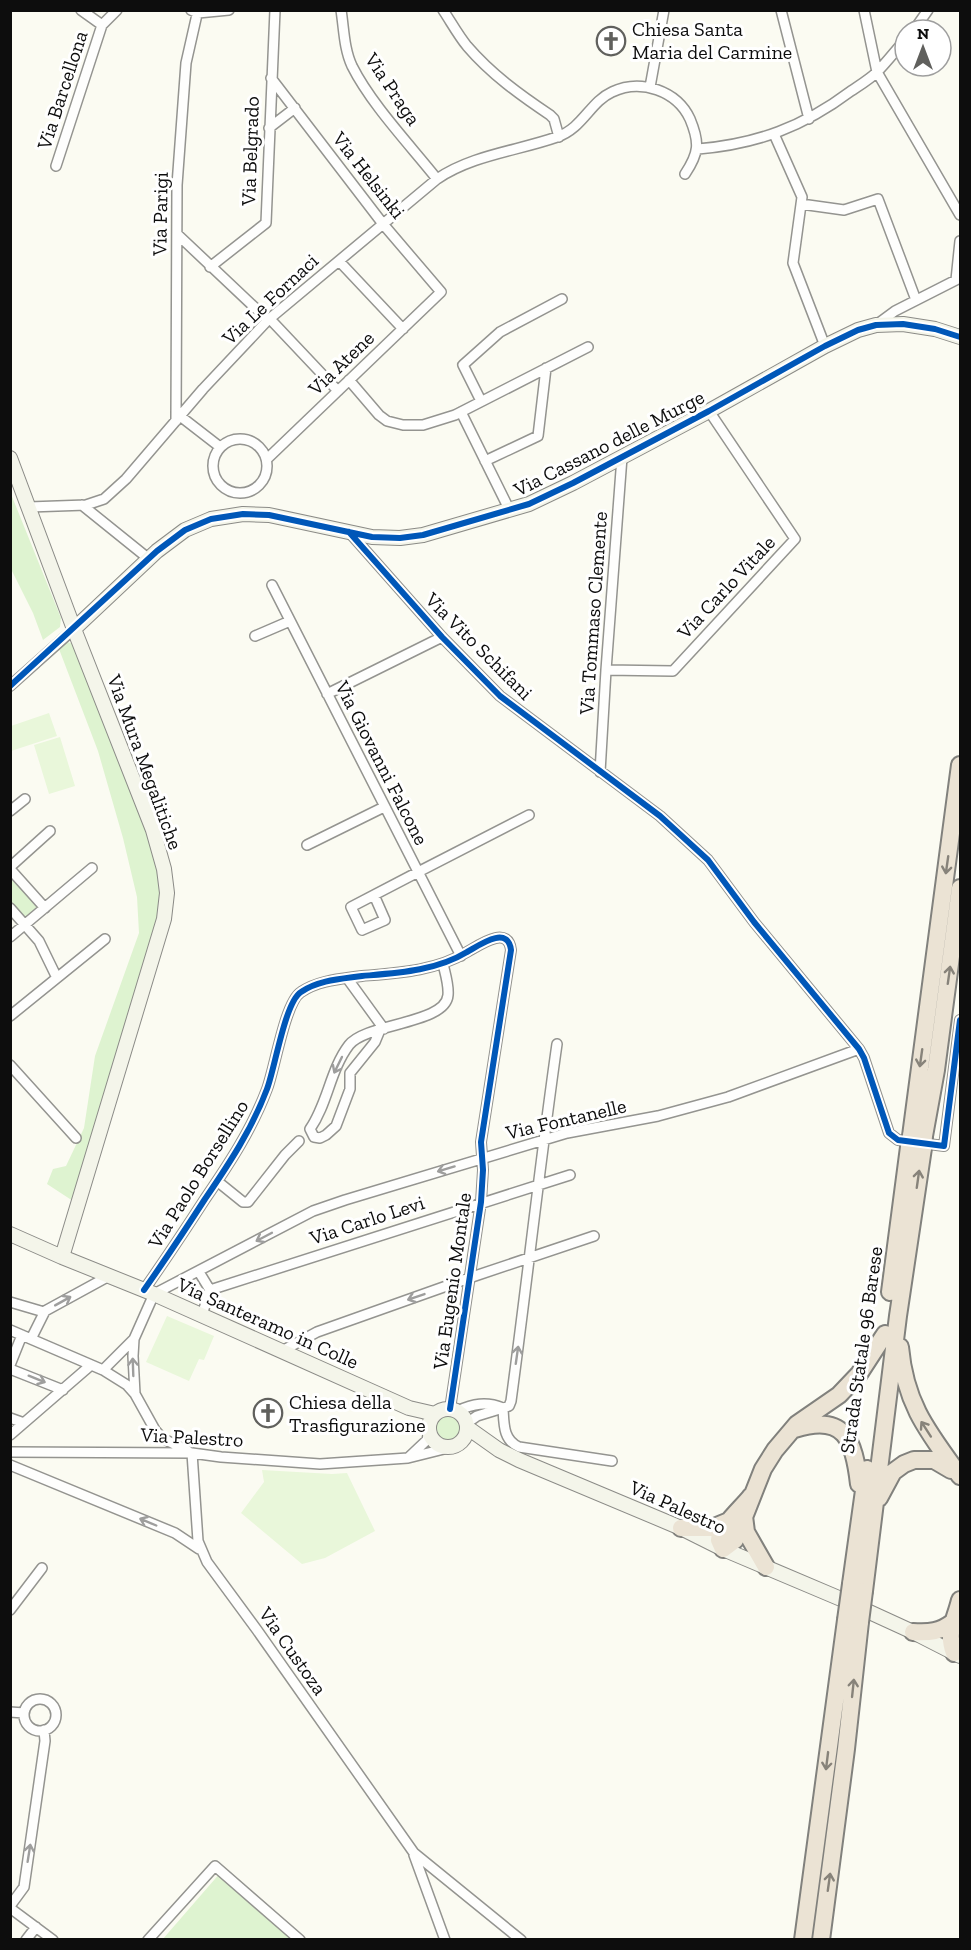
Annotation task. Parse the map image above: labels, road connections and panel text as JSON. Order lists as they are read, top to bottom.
{
  "streets": {
    "highway": ["Strada Statale 96 Barese"],
    "street": [
      "Via Praga",
      "Via Barcellona",
      "Via Belgrado",
      "Via Helsinki",
      "Via Parigi",
      "Via Le Fornaci",
      "Via Atene",
      "Via Cassano delle Murge",
      "Via Carlo Vitale",
      "Via Tommaso Clemente",
      "Via Vito Schifani",
      "Via Mura Megalitiche",
      "Via Giovanni Falcone",
      "Via Fontanelle",
      "Via Paolo Borsellino",
      "Via Carlo Levi",
      "Via Eugenio Montale",
      "Via Santeramo in Colle",
      "Via Palestro",
      "Via Custoza"
    ]
  },
  "crossings": [
    ["Via Praga", "Via Le Fornaci"],
    ["Via Belgrado", "Via Helsinki"],
    ["Via Helsinki", "Via Le Fornaci"],
    ["Via Helsinki", "Via Atene"],
    ["Via Parigi", "Via Le Fornaci"],
    ["Via Le Fornaci", "Via Mura Megalitiche"],
    ["Via Cassano delle Murge", "Via Carlo Vitale"],
    ["Via Cassano delle Murge", "Via Tommaso Clemente"],
    ["Via Cassano delle Murge", "Via Vito Schifani"],
    ["Via Cassano delle Murge", "Via Mura Megalitiche"],
    ["Via Carlo Vitale", "Via Tommaso Clemente"],
    ["Via Tommaso Clemente", "Via Vito Schifani"],
    ["Via Vito Schifani", "Via Fontanelle"],
    ["Via Mura Megalitiche", "Via Santeramo in Colle"],
    ["Via Giovanni Falcone", "Via Paolo Borsellino"],
    ["Via Giovanni Falcone", "Via Eugenio Montale"],
    ["Via Fontanelle", "Via Paolo Borsellino"],
    ["Via Fontanelle", "Via Eugenio Montale"],
    ["Via Fontanelle", "Via Santeramo in Colle"],
    ["Via Paolo Borsellino", "Via Eugenio Montale"],
    ["Via Paolo Borsellino", "Via Santeramo in Colle"],
    ["Via Carlo Levi", "Via Eugenio Montale"],
    ["Via Eugenio Montale", "Via Palestro"],
    ["Via Palestro", "Via Custoza"]
  ],
  "one_way": ["Via Fontanelle"],
  "places": {
    "church": ["Chiesa Santa Maria del Carmine", "Chiesa della Trasfigurazione"]
  },
  "north": "top"
}
